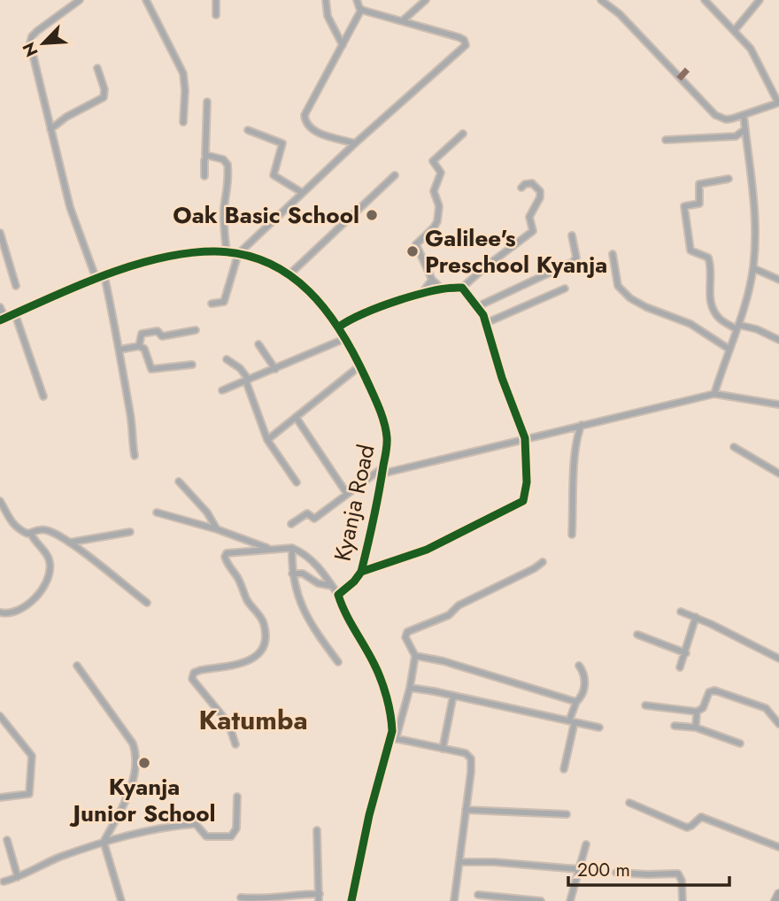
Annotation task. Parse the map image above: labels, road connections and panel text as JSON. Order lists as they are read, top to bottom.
{
  "streets": {
    "street": ["Kyanja Road"]
  },
  "districts": ["Katumba"],
  "places": ["Oak Basic School", "Galilee's Preschool Kyanja", "Kyanja Junior School"],
  "scale_bar": "200 m",
  "north": "bottom left"
}
